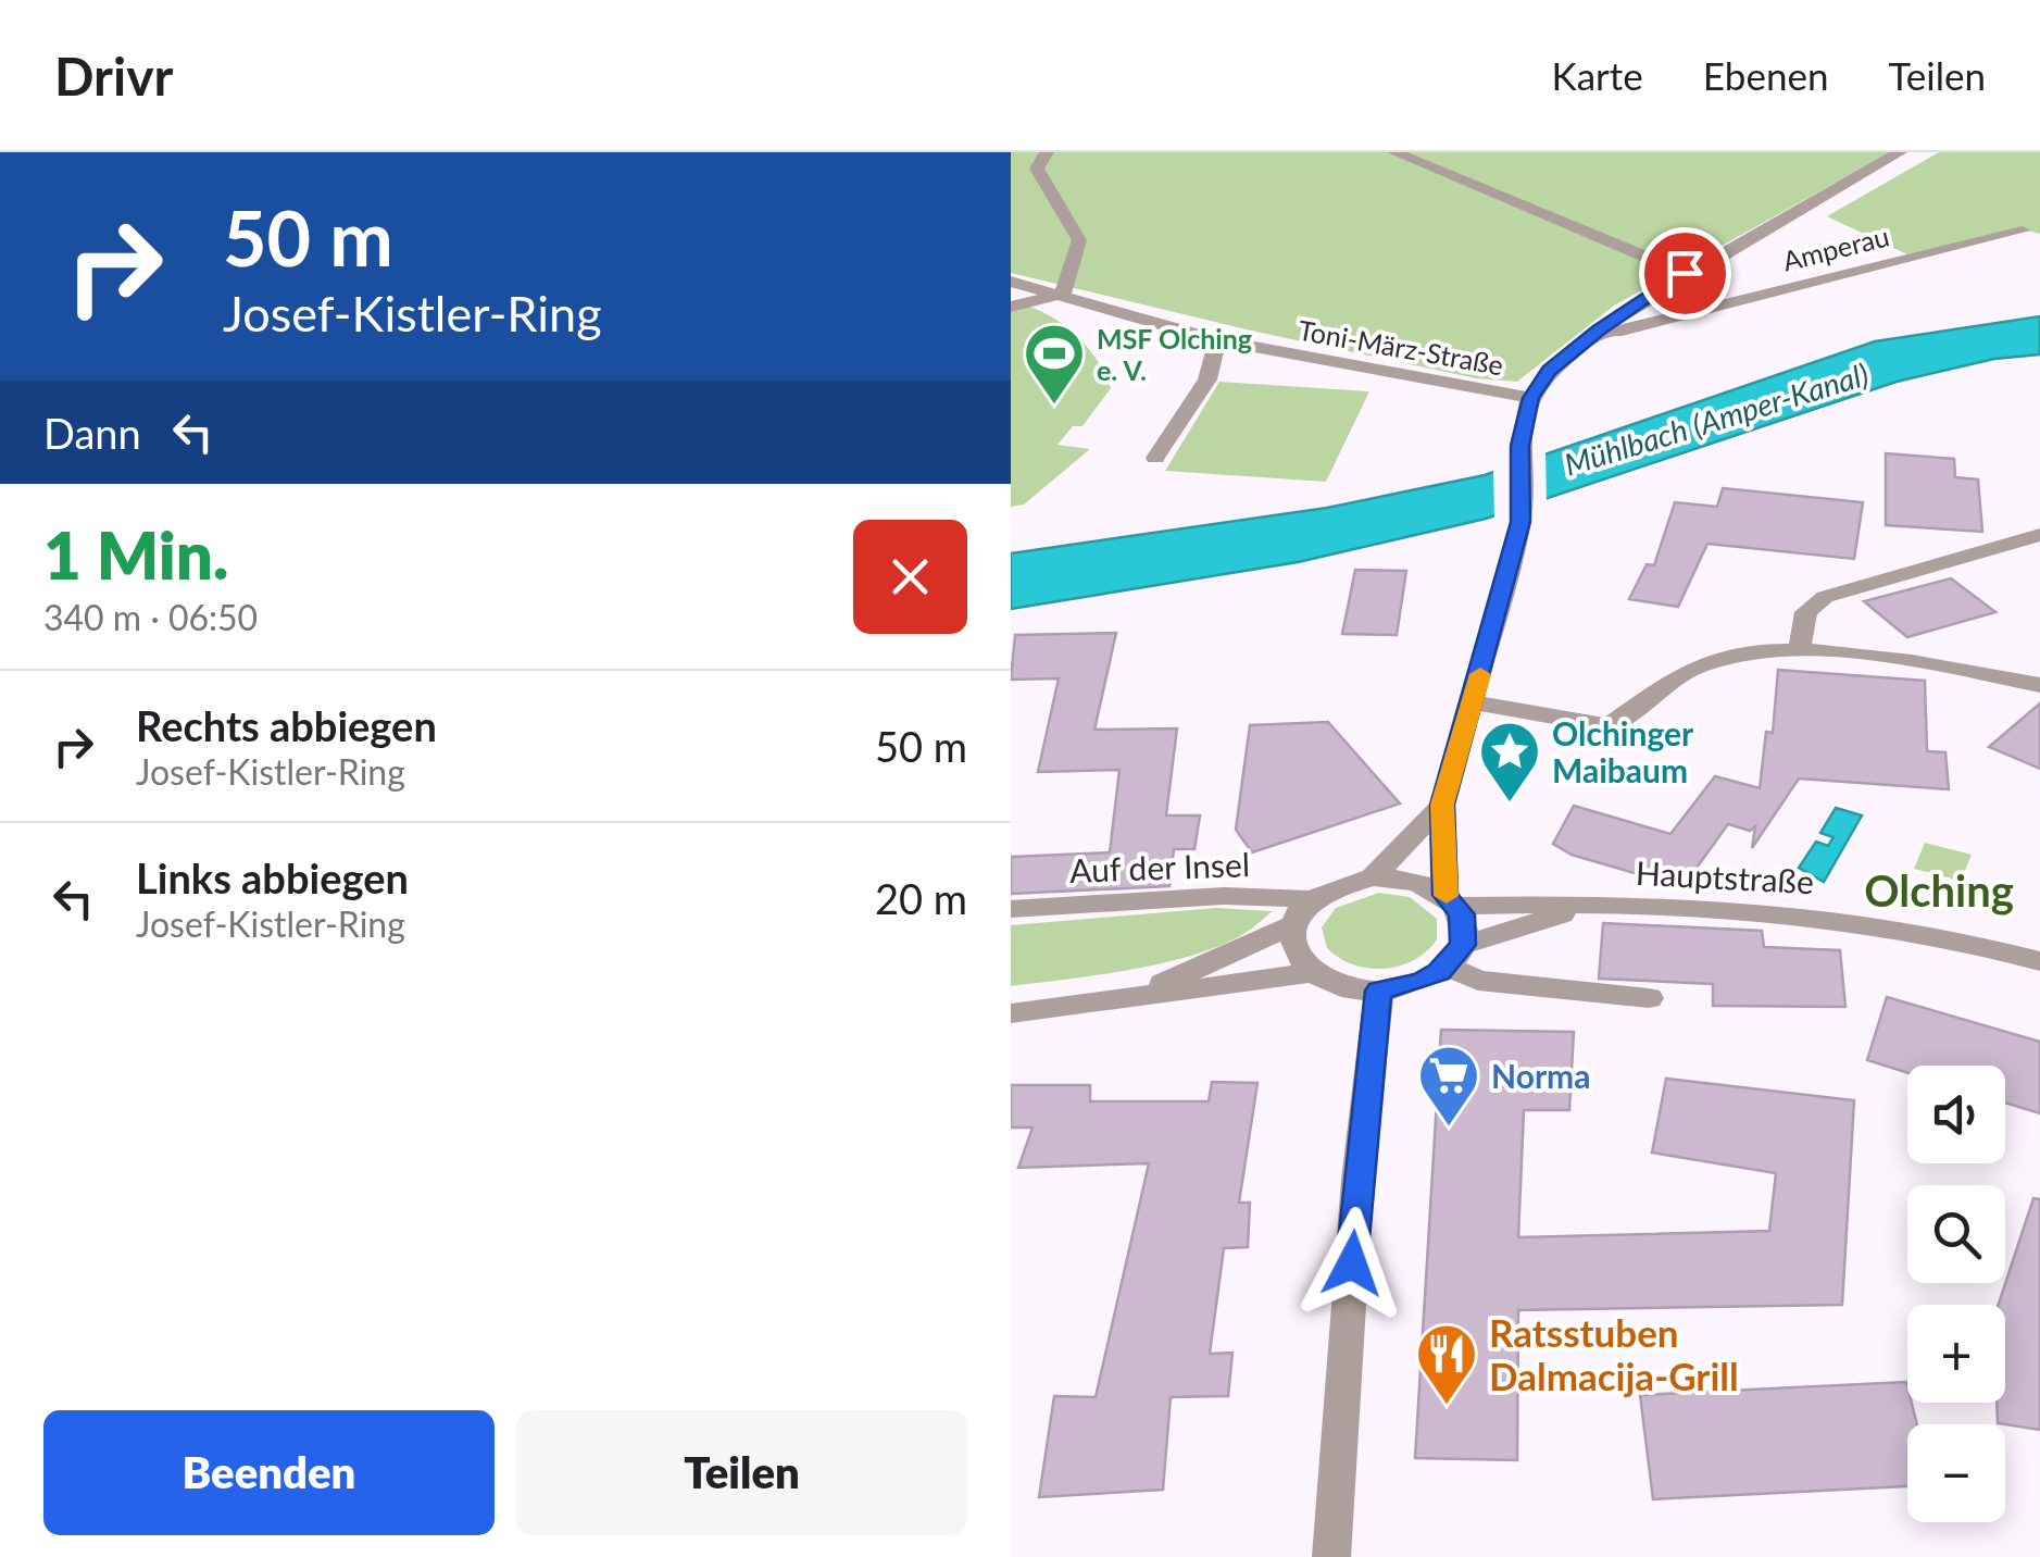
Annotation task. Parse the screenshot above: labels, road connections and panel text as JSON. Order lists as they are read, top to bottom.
{
  "streets": {
    "street": [
      "Amperau",
      "Toni-März-Straße",
      "Auf der Insel",
      "Hauptstraße"
    ]
  },
  "crossings": [
    ["Auf der Insel", "Hauptstraße"]
  ],
  "districts": ["Olching"],
  "water": ["Mühlbach (Amper-Kanal)"],
  "places": {
    "sports": ["MSF Olching e. V."],
    "place": ["Olchinger Maibaum"],
    "supermarket": ["Norma"],
    "restaurant": ["Ratsstuben Dalmacija-Grill"]
  },
  "page": {
    "header": "Drivr",
    "nav": ["Karte", "Ebenen", "Teilen"],
    "turn": ["50 m", "Josef-Kistler-Ring"],
    "then": "Dann",
    "heading": ["1 Min.", "340 m · 06:50"],
    "list": [
      {
        "name": "Rechts abbiegen",
        "note": "Josef-Kistler-Ring",
        "value": "50 m"
      },
      {
        "name": "Links abbiegen",
        "note": "Josef-Kistler-Ring",
        "value": "20 m"
      }
    ],
    "map_buttons": ["+", "−"],
    "buttons": ["Beenden", "Teilen"]
  }
}
